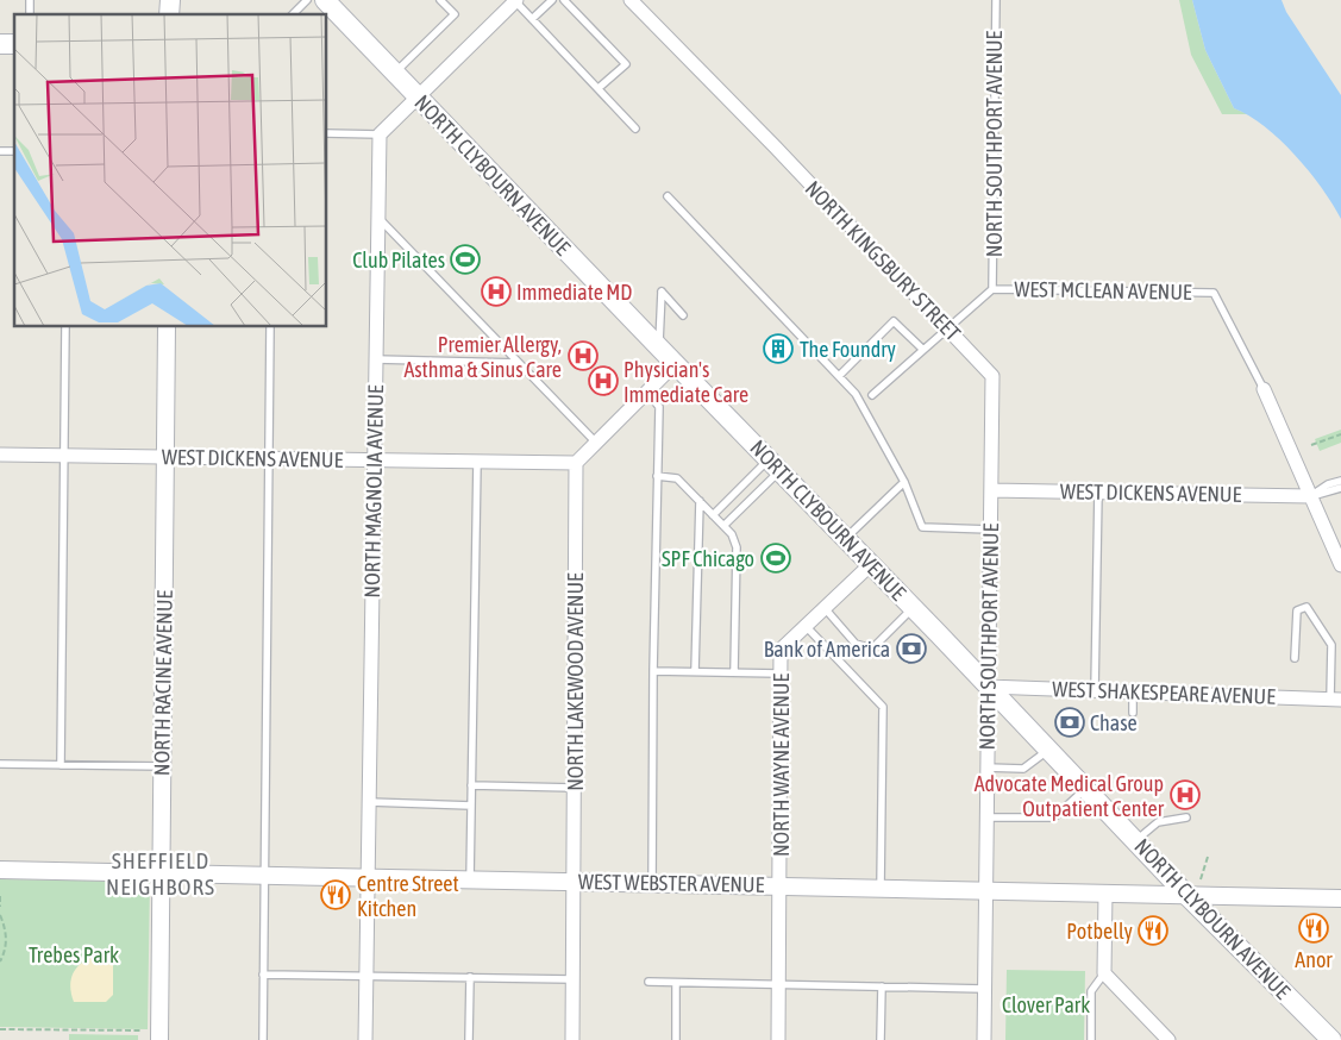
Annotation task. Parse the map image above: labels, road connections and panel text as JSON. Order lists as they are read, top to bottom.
{
  "streets": {
    "main road": ["NORTH CLYBOURN AVENUE"],
    "street": [
      "NORTH SOUTHPORT AVENUE",
      "NORTH KINGSBURY STREET",
      "WEST DICKENS AVENUE",
      "NORTH MAGNOLIA AVENUE",
      "NORTH LAKEWOOD AVENUE",
      "NORTH RACINE AVENUE",
      "WEST SHAKESPEARE AVENUE",
      "NORTH WAYNE AVENUE",
      "WEST WEBSTER AVENUE"
    ],
    "lane": ["WEST MCLEAN AVENUE"]
  },
  "crossings": [
    ["NORTH SOUTHPORT AVENUE", "NORTH CLYBOURN AVENUE"],
    ["NORTH SOUTHPORT AVENUE", "NORTH KINGSBURY STREET"],
    ["NORTH SOUTHPORT AVENUE", "WEST MCLEAN AVENUE"],
    ["NORTH SOUTHPORT AVENUE", "WEST DICKENS AVENUE"],
    ["NORTH SOUTHPORT AVENUE", "WEST SHAKESPEARE AVENUE"],
    ["NORTH SOUTHPORT AVENUE", "WEST WEBSTER AVENUE"],
    ["NORTH CLYBOURN AVENUE", "WEST SHAKESPEARE AVENUE"],
    ["NORTH CLYBOURN AVENUE", "NORTH WAYNE AVENUE"],
    ["NORTH CLYBOURN AVENUE", "WEST WEBSTER AVENUE"],
    ["WEST DICKENS AVENUE", "NORTH MAGNOLIA AVENUE"],
    ["WEST DICKENS AVENUE", "NORTH LAKEWOOD AVENUE"],
    ["WEST DICKENS AVENUE", "NORTH RACINE AVENUE"],
    ["NORTH MAGNOLIA AVENUE", "WEST WEBSTER AVENUE"],
    ["NORTH LAKEWOOD AVENUE", "WEST WEBSTER AVENUE"],
    ["NORTH RACINE AVENUE", "WEST WEBSTER AVENUE"],
    ["NORTH WAYNE AVENUE", "WEST WEBSTER AVENUE"]
  ],
  "districts": ["SHEFFIELD NEIGHBORS"],
  "parks": ["Trebes Park", "Clover Park"],
  "places": {
    "sports": ["Club Pilates", "SPF Chicago"],
    "hospital": [
      "Immediate MD",
      "Premier Allergy, Asthma & Sinus Care",
      "Physician's Immediate Care",
      "Advocate Medical Group Outpatient Center"
    ],
    "building": ["The Foundry"],
    "bank": ["Bank of America", "Chase"],
    "restaurant": ["Centre Street Kitchen", "Anor", "Potbelly"]
  }
}
